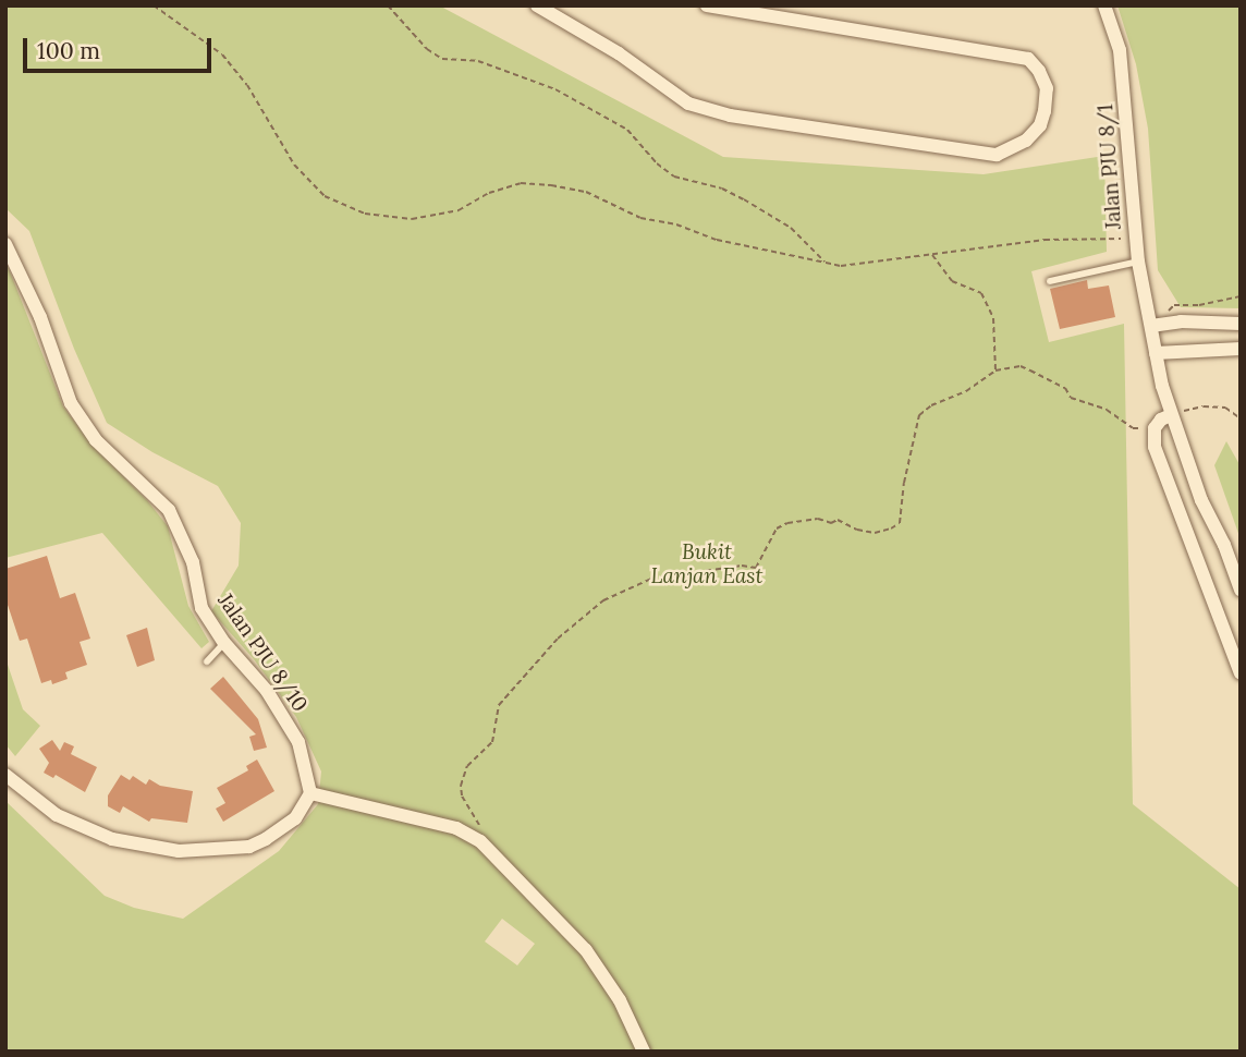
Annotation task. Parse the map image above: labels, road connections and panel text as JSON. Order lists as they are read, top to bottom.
{
  "streets": {
    "street": ["Jalan PJU 8/1", "Jalan PJU 8/10"]
  },
  "parks": ["Bukit Lanjan East"],
  "scale_bar": "100 m"
}
